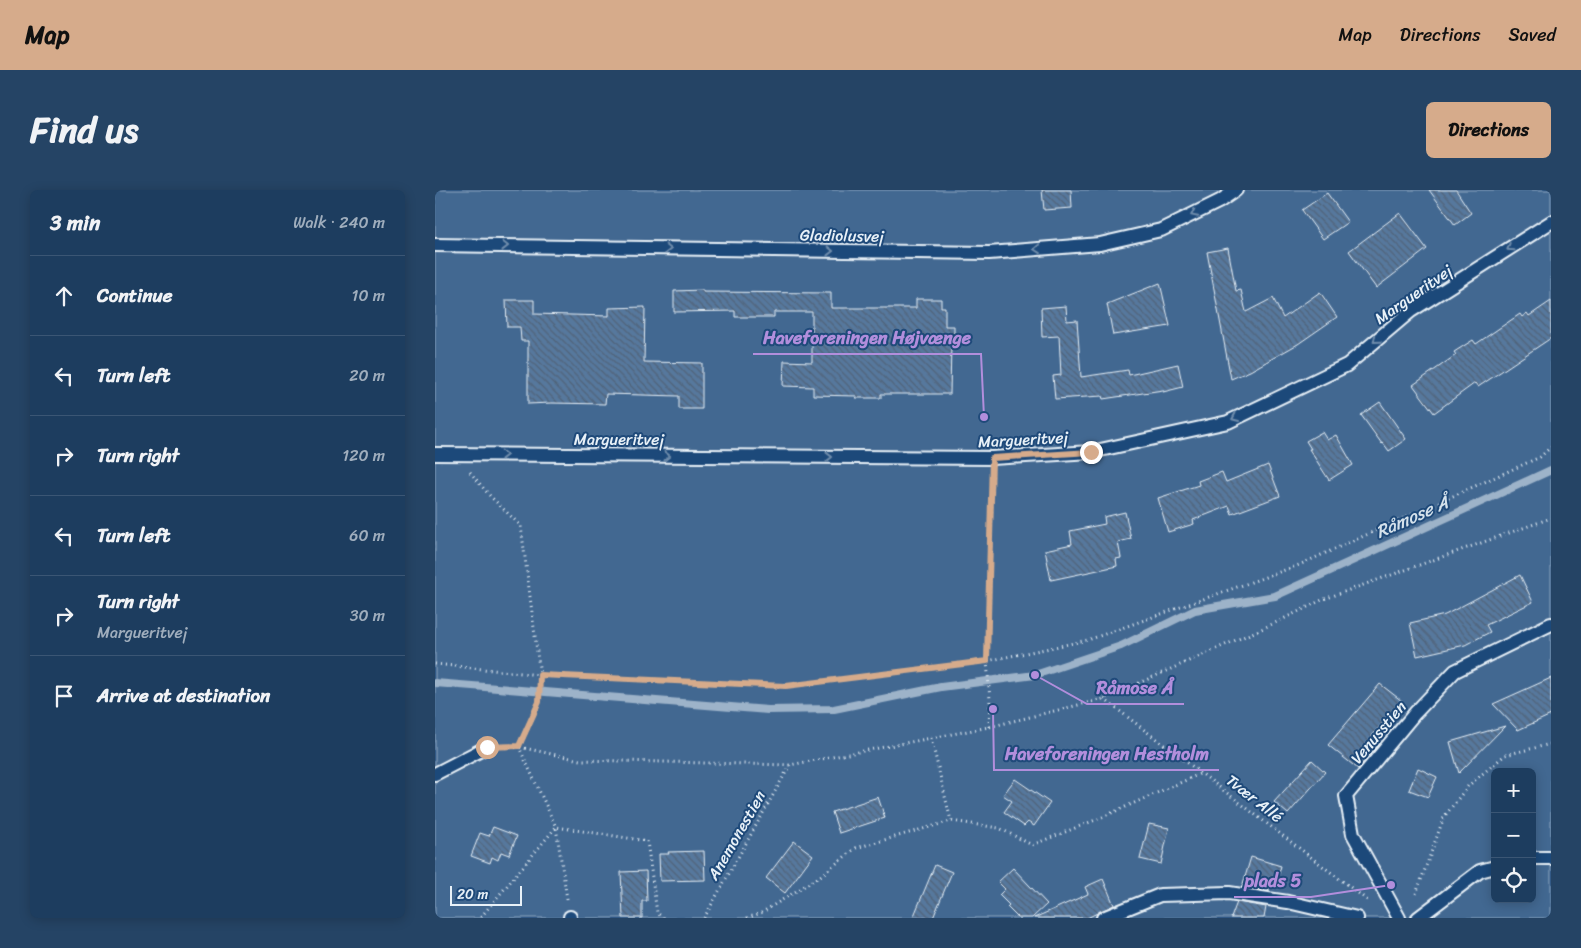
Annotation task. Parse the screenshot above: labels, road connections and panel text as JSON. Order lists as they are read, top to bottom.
{
  "streets": {
    "lane": ["Gladiolusvej", "Margueritvej", "Venusstien"],
    "path": ["Tvær Allé", "Anemonestien"]
  },
  "water": ["Råmose Å"],
  "places": [
    "Haveforeningen Højvænge",
    "Råmose Å",
    "Haveforeningen Hestholm",
    "plads 5"
  ],
  "scale_bar": "20 m",
  "page": {
    "header": "Map",
    "nav": ["Map", "Directions", "Saved"],
    "title": "Find us",
    "buttons": "Directions",
    "heading": ["3 min", "Walk · 240 m"],
    "list": [
      ["Continue", "10 m"],
      ["Turn left", "20 m"],
      ["Turn right", "120 m"],
      ["Turn left", "60 m"],
      ["Turn right", "Margueritvej", "30 m"],
      "Arrive at destination"
    ],
    "map_buttons": ["+", "−"],
    "scale": "20 m"
  }
}
